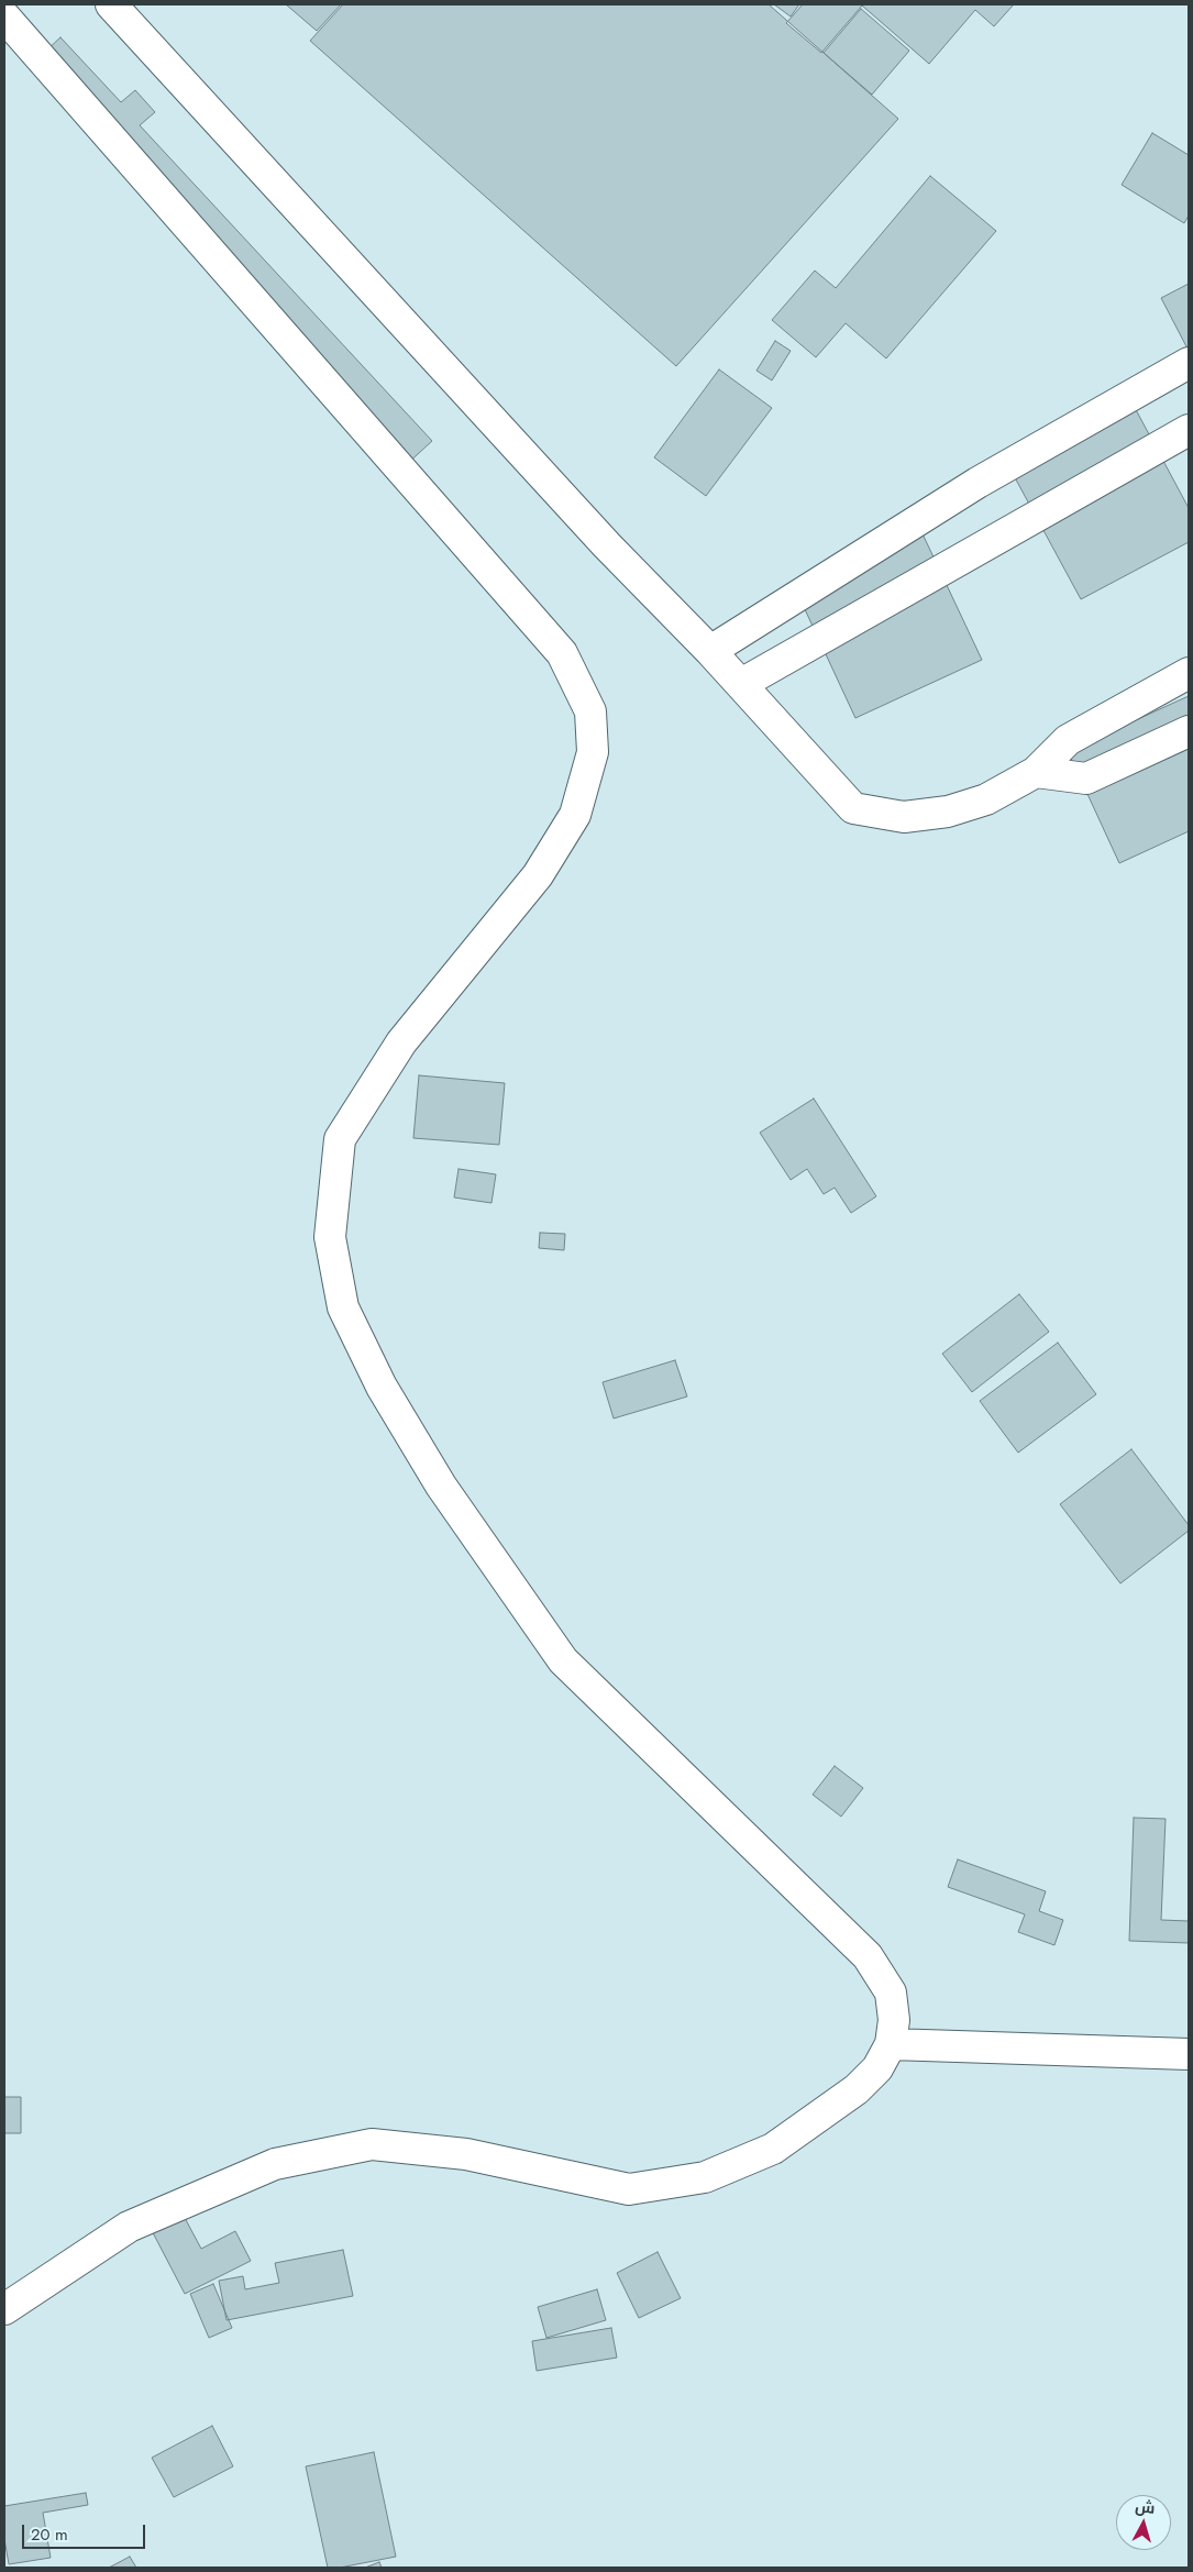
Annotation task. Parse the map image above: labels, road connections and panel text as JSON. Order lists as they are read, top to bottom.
{
  "scale_bar": "20 m",
  "north": "top"
}
